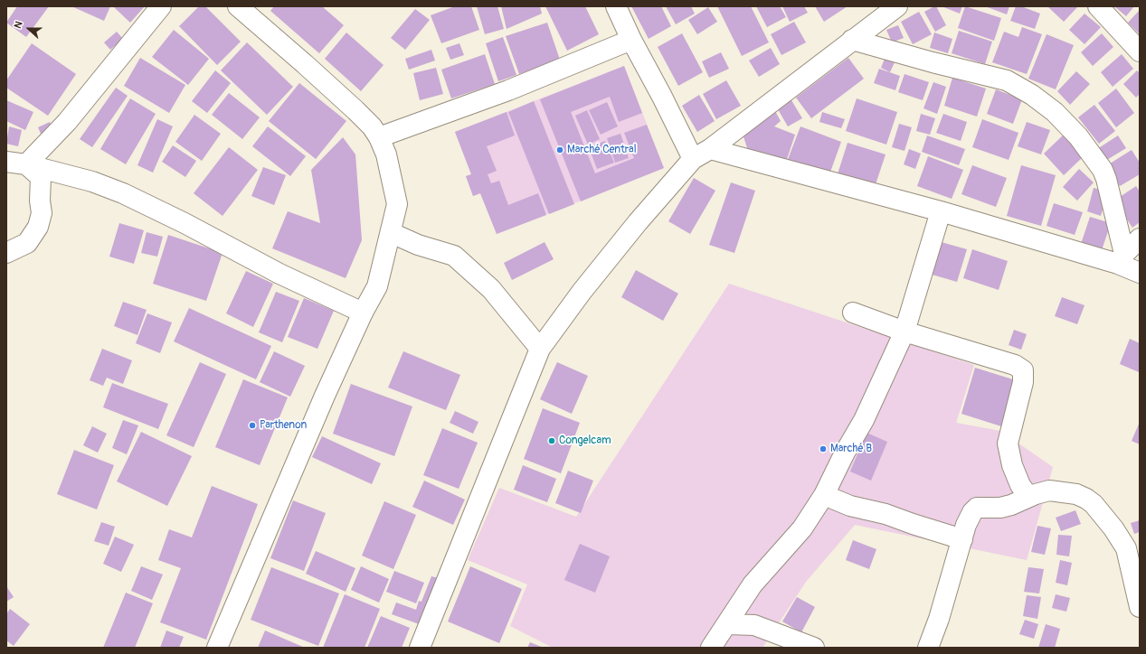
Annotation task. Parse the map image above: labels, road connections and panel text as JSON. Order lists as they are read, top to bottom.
{
  "places": [
    "Marché Central",
    "Parthenon",
    "Congelcam",
    "Marché B"
  ],
  "north": "left"
}
